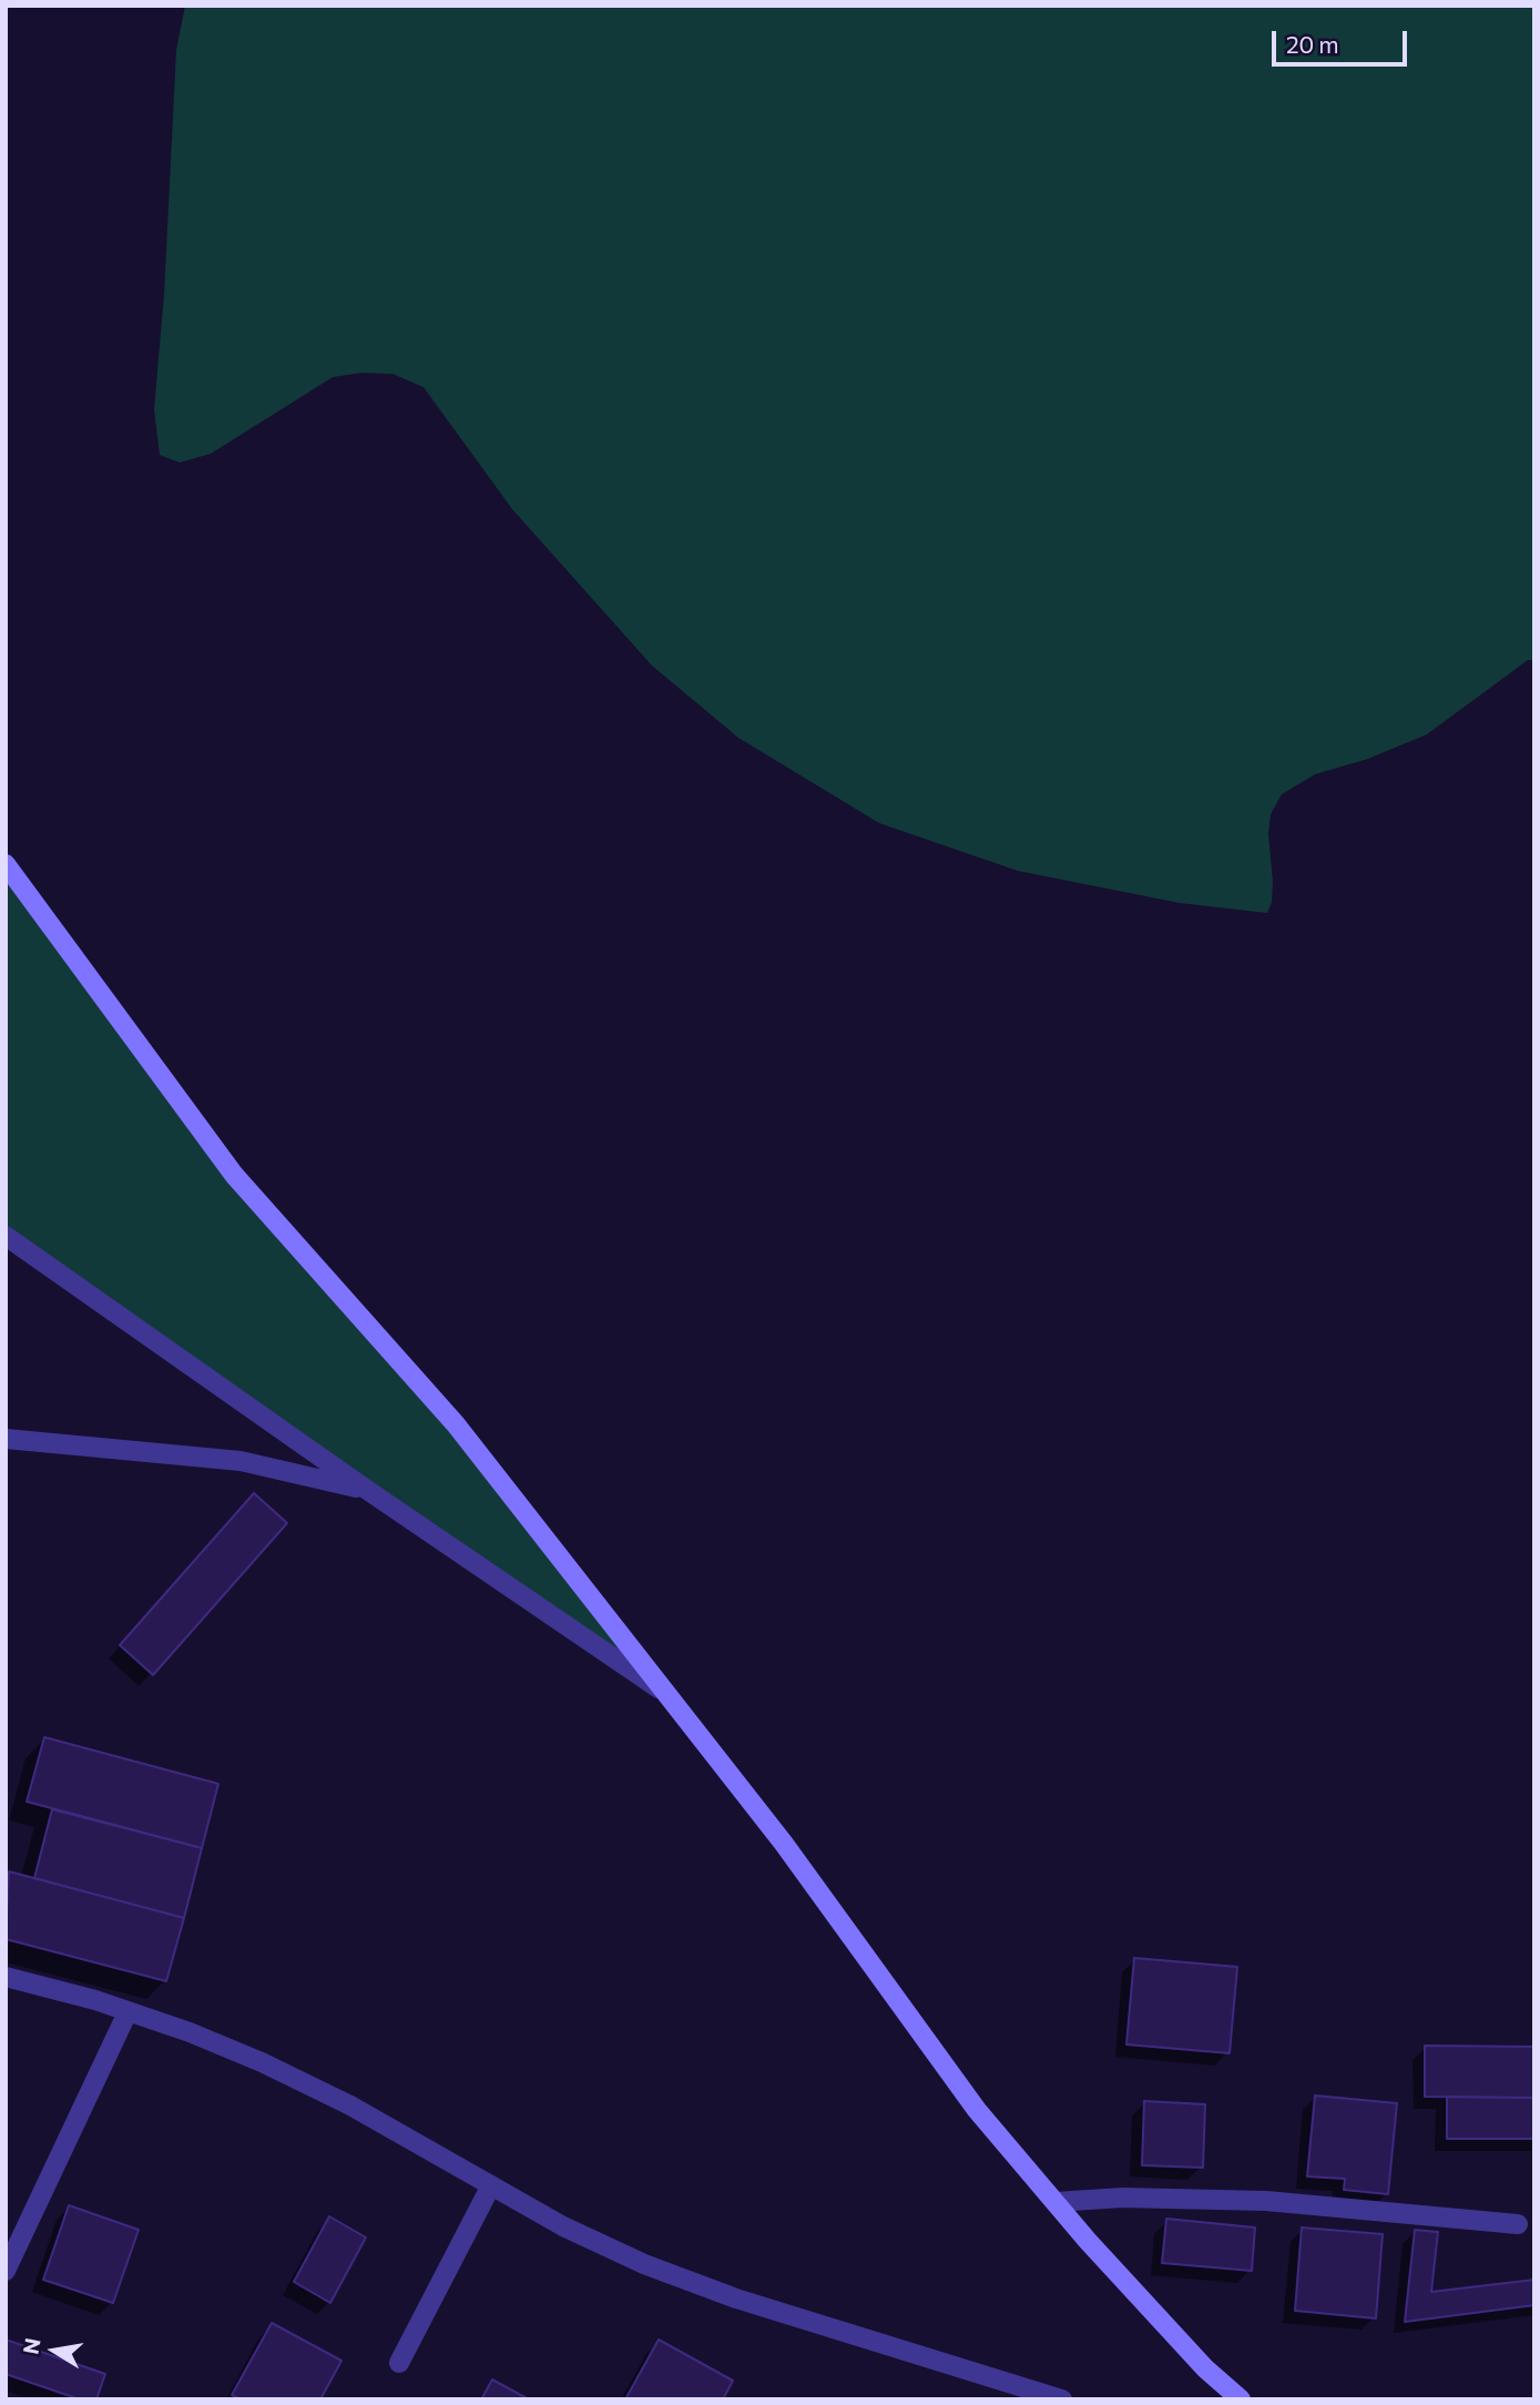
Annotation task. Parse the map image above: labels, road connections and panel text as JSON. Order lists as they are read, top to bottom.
{
  "scale_bar": "20 m",
  "north": "left"
}
